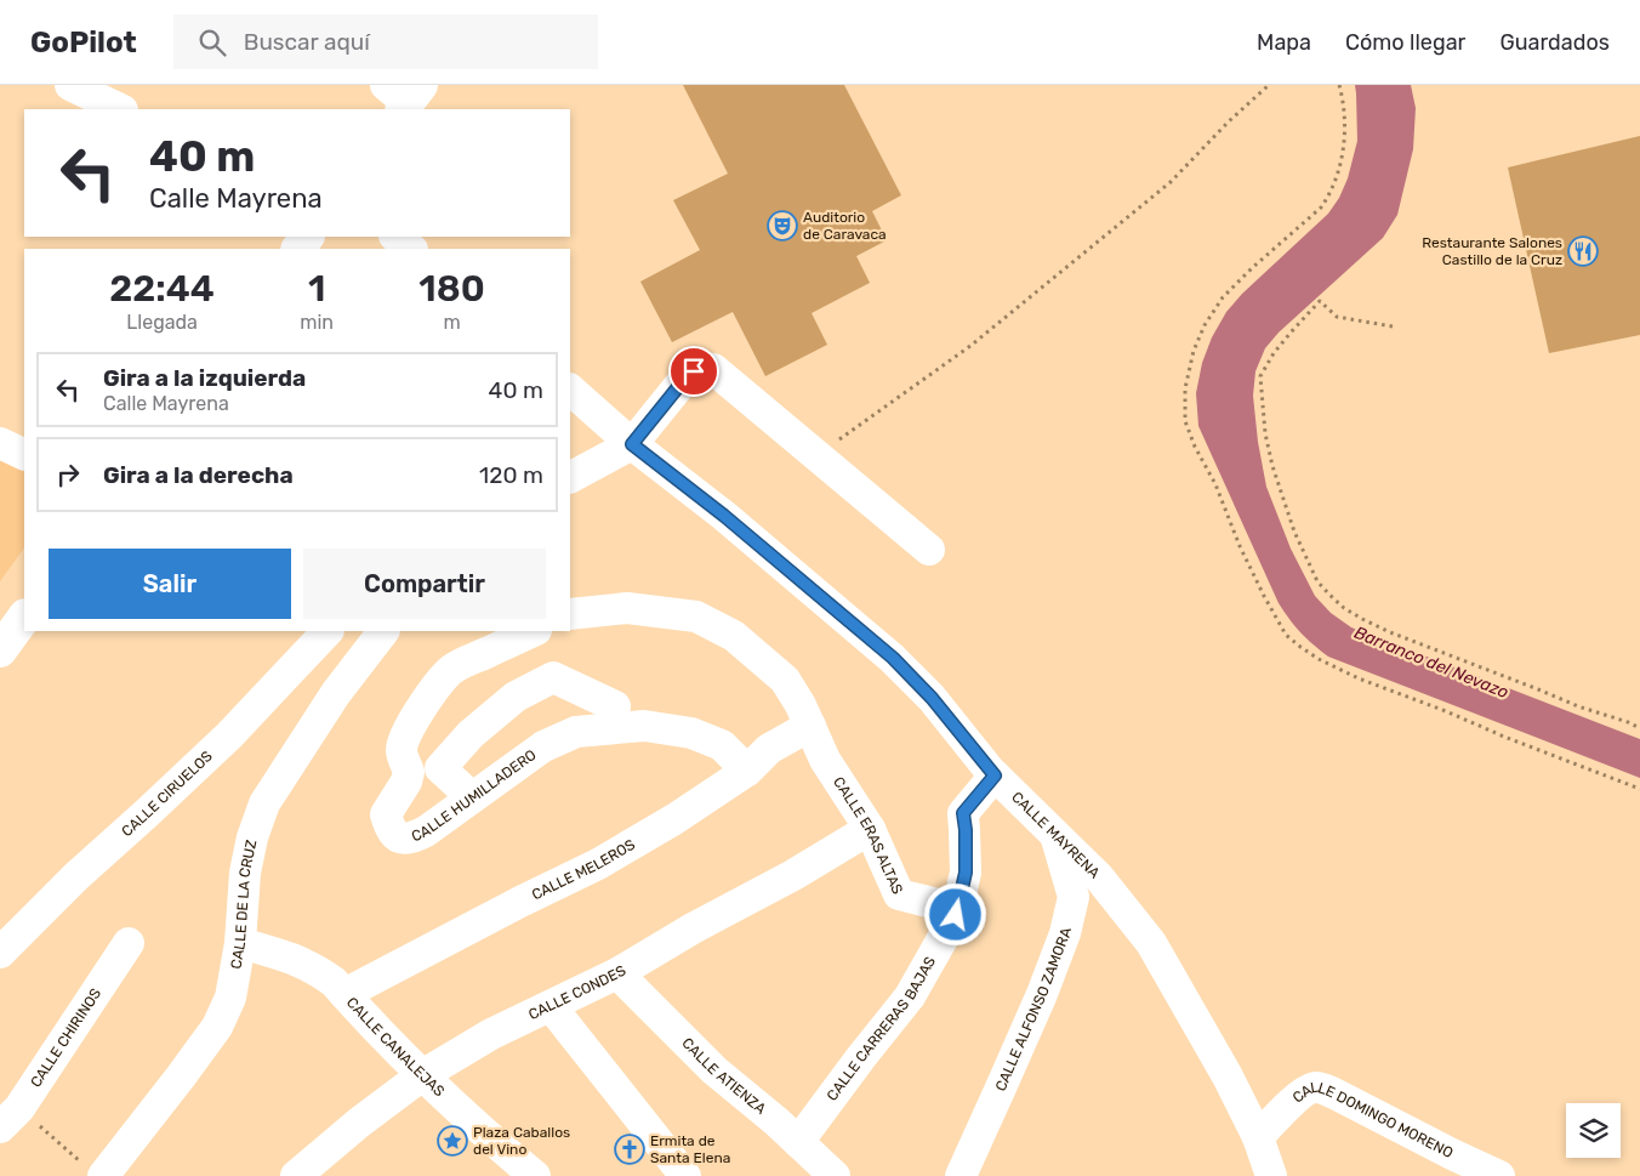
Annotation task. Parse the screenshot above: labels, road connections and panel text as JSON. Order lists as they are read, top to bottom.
{
  "streets": {
    "street": [
      "CALLE CIRUELOS",
      "CALLE HUMILLADERO",
      "CALLE ERAS ALTAS",
      "CALLE MAYRENA",
      "CALLE MELEROS",
      "CALLE DE LA CRUZ",
      "CALLE CONDES",
      "CALLE ALFONSO ZAMORA",
      "CALLE CARRERAS BAJAS",
      "CALLE CHIRINOS",
      "CALLE CANALEJAS",
      "CALLE ATIENZA",
      "CALLE DOMINGO MORENO"
    ]
  },
  "crossings": [
    ["CALLE HUMILLADERO", "CALLE MELEROS"],
    ["CALLE ERAS ALTAS", "CALLE MELEROS"],
    ["CALLE ERAS ALTAS", "CALLE CONDES"],
    ["CALLE ERAS ALTAS", "CALLE CARRERAS BAJAS"],
    ["CALLE MAYRENA", "CALLE ALFONSO ZAMORA"],
    ["CALLE MAYRENA", "CALLE CARRERAS BAJAS"],
    ["CALLE MAYRENA", "CALLE DOMINGO MORENO"],
    ["CALLE MELEROS", "CALLE CANALEJAS"],
    ["CALLE DE LA CRUZ", "CALLE CANALEJAS"],
    ["CALLE CONDES", "CALLE CANALEJAS"],
    ["CALLE CONDES", "CALLE ATIENZA"],
    ["CALLE CARRERAS BAJAS", "CALLE ATIENZA"]
  ],
  "water": ["Barranco del Nevazo"],
  "places": {
    "theatre": ["Auditorio de Caravaca"],
    "restaurant": ["Restaurante Salones Castillo de la Cruz"],
    "place": ["Plaza Caballos del Vino"],
    "church": ["Ermita de Santa Elena"]
  },
  "page": {
    "header": "GoPilot",
    "search": "Buscar aquí",
    "nav": ["Mapa", "Cómo llegar", "Guardados"],
    "turn": ["40 m", "Calle Mayrena"],
    "eta": [
      "22:44",
      "Llegada",
      "1",
      "min",
      "180",
      "m"
    ],
    "list": [
      {
        "name": "Gira a la izquierda",
        "note": "Calle Mayrena",
        "value": "40 m"
      },
      {
        "name": "Gira a la derecha",
        "value": "120 m"
      }
    ],
    "buttons": ["Salir", "Compartir"]
  }
}
